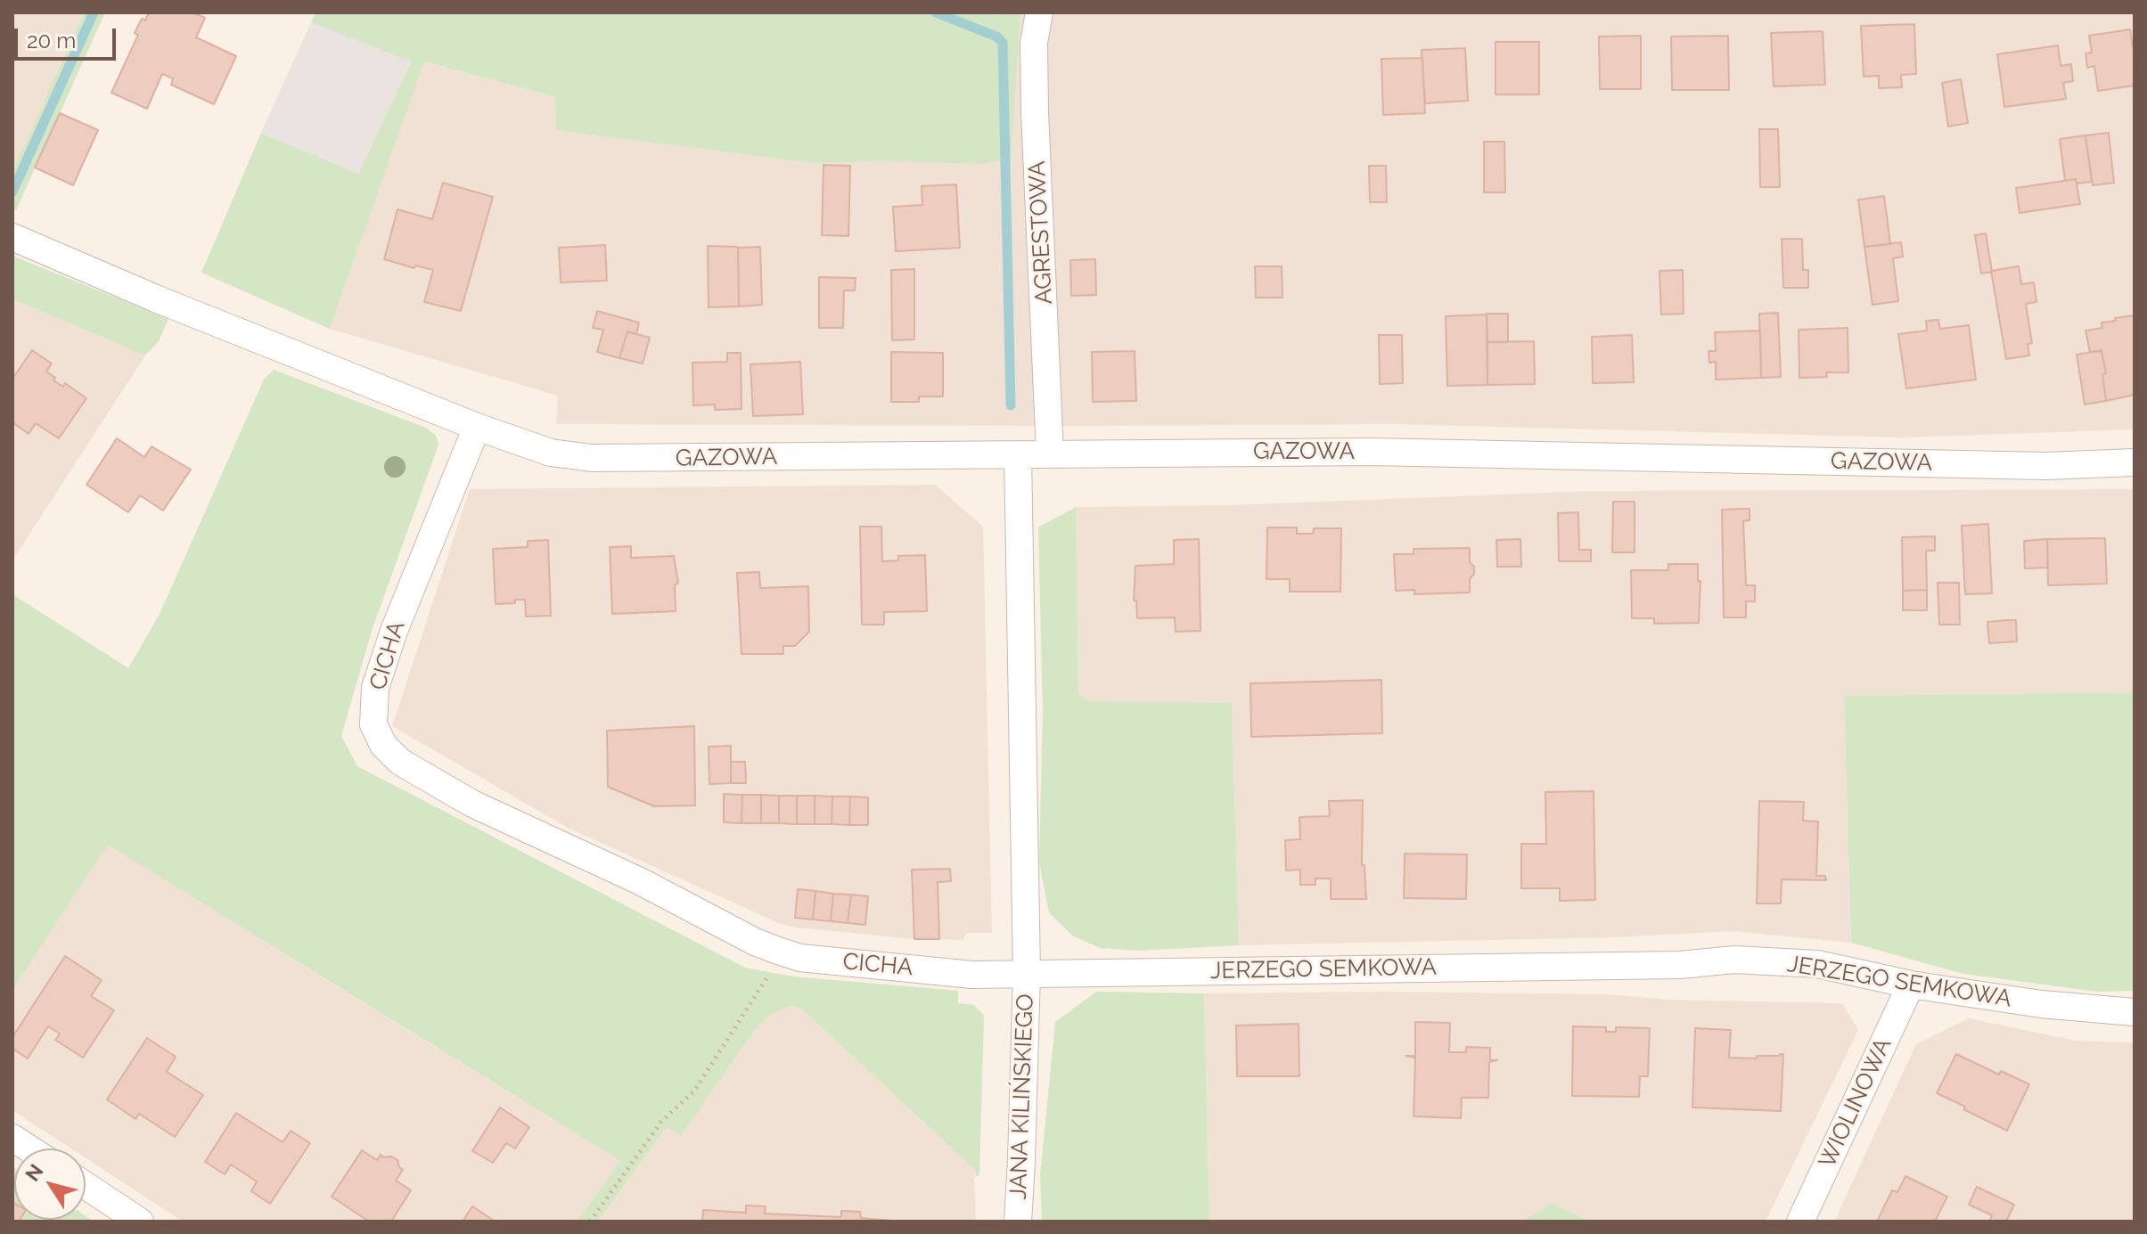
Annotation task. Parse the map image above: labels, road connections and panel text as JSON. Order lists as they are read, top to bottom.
{
  "streets": {
    "street": [
      "AGRESTOWA",
      "GAZOWA",
      "CICHA",
      "JERZEGO SEMKOWA",
      "JANA KILIŃSKIEGO",
      "WIOLINOWA"
    ]
  },
  "crossings": [
    ["AGRESTOWA", "GAZOWA"],
    ["GAZOWA", "CICHA"],
    ["CICHA", "JERZEGO SEMKOWA"],
    ["CICHA", "JANA KILIŃSKIEGO"],
    ["JERZEGO SEMKOWA", "JANA KILIŃSKIEGO"],
    ["JERZEGO SEMKOWA", "WIOLINOWA"]
  ],
  "scale_bar": "20 m",
  "north": "top left"
}
